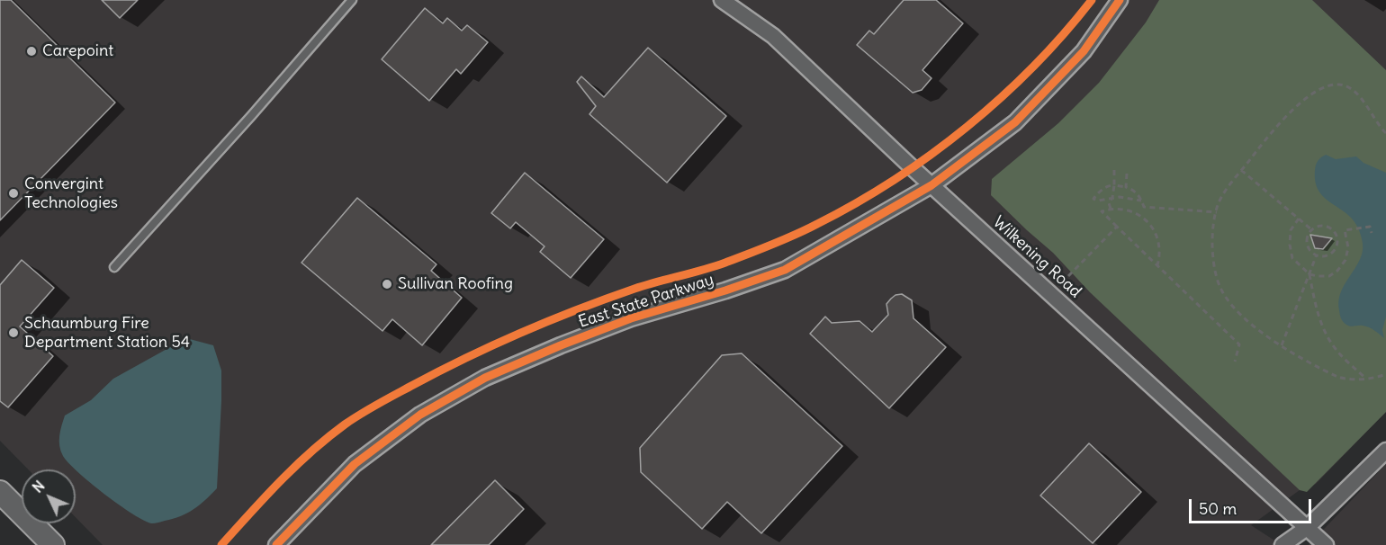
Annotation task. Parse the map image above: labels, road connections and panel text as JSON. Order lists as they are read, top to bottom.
{
  "streets": {
    "street": ["Wilkening Road", "East State Parkway"]
  },
  "crossings": [
    ["Wilkening Road", "East State Parkway"]
  ],
  "places": [
    "Carepoint",
    "Convergint Technologies",
    "Sullivan Roofing",
    "Schaumburg Fire Department Station 54"
  ],
  "scale_bar": "50 m",
  "north": "top left"
}
